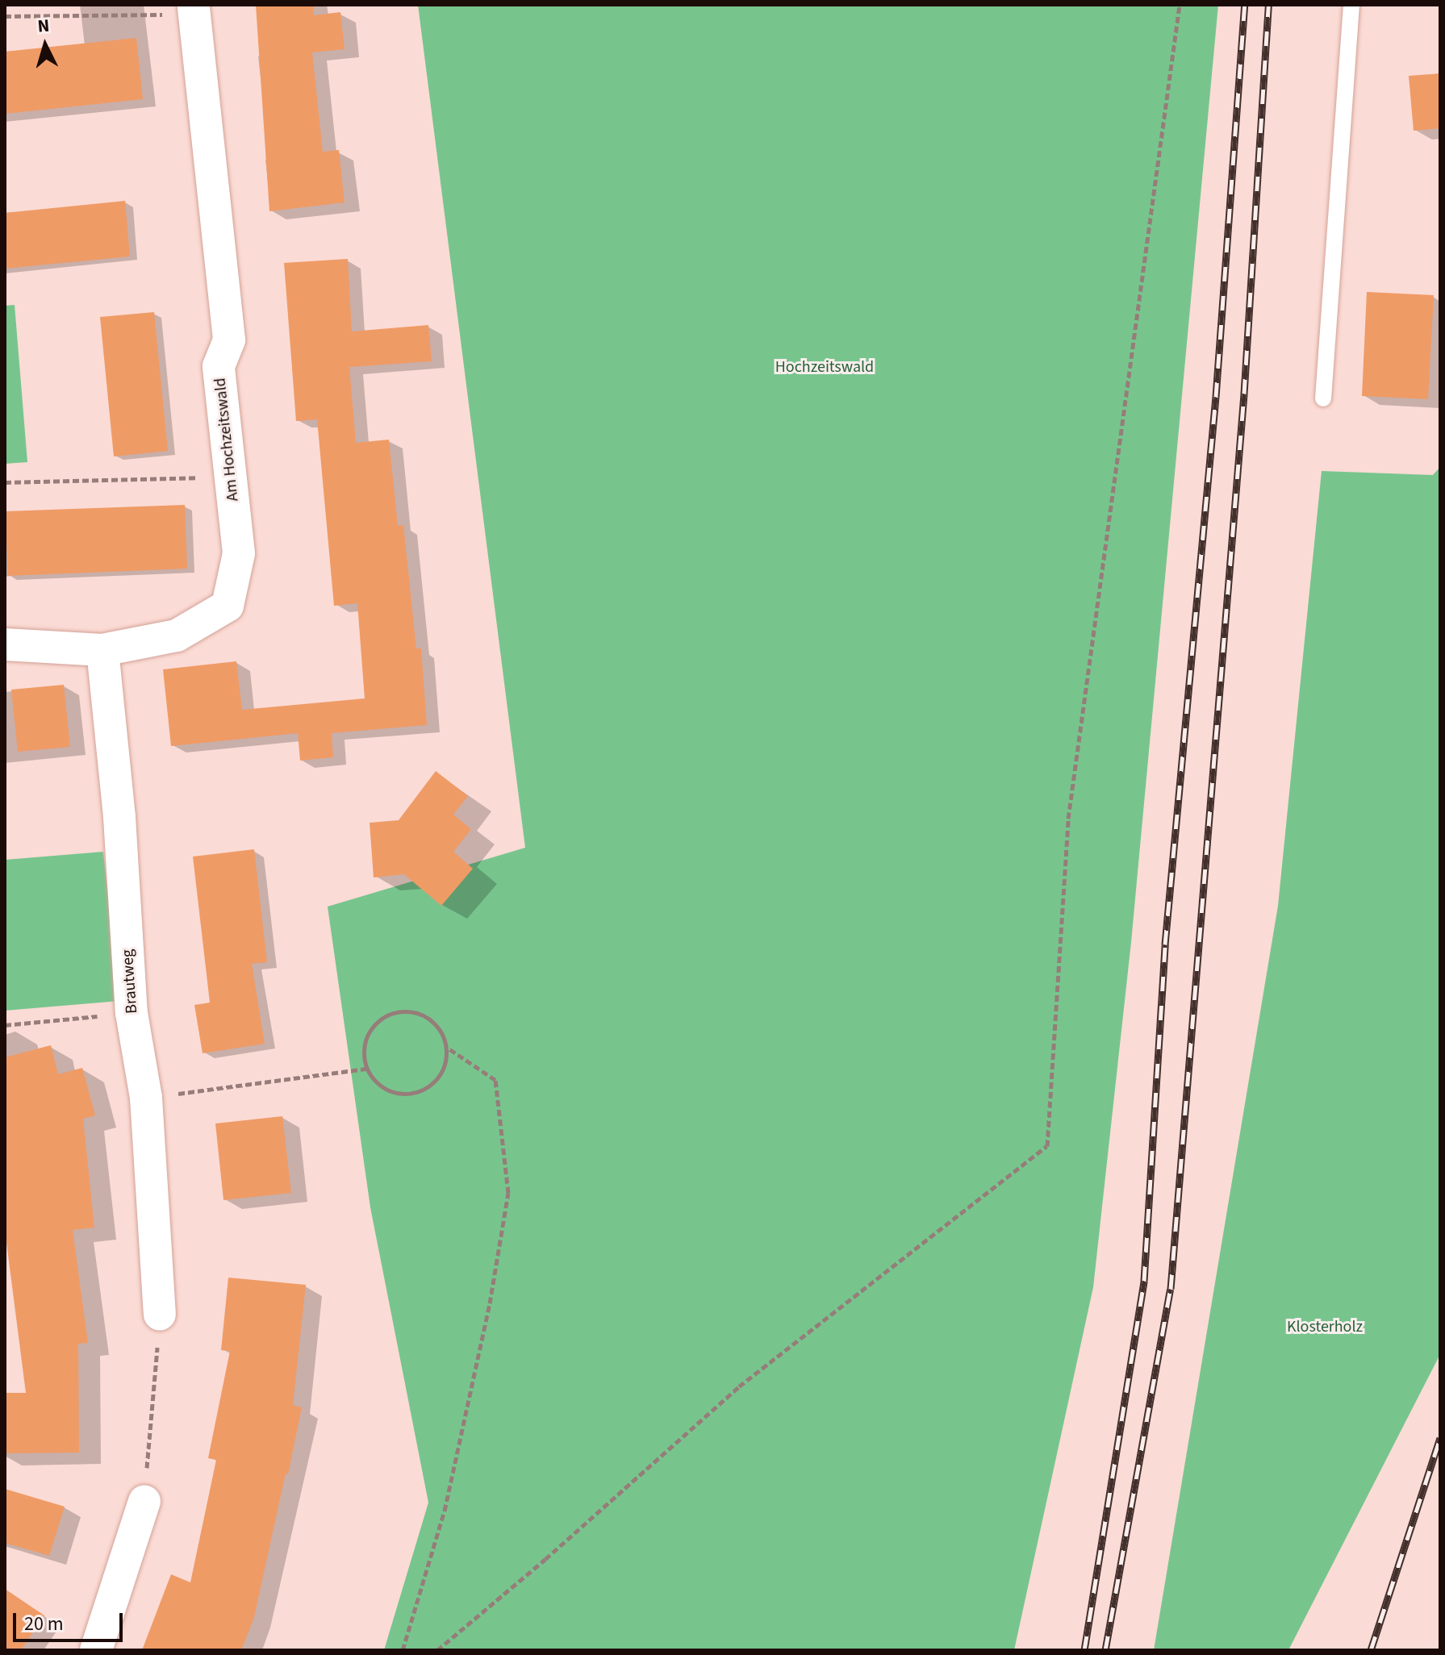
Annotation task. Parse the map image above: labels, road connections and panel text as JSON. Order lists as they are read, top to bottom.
{
  "streets": {
    "street": ["Am Hochzeitswald", "Brautweg"]
  },
  "crossings": [
    ["Am Hochzeitswald", "Brautweg"]
  ],
  "parks": ["Hochzeitswald", "Klosterholz"],
  "scale_bar": "20 m",
  "north": "top"
}
